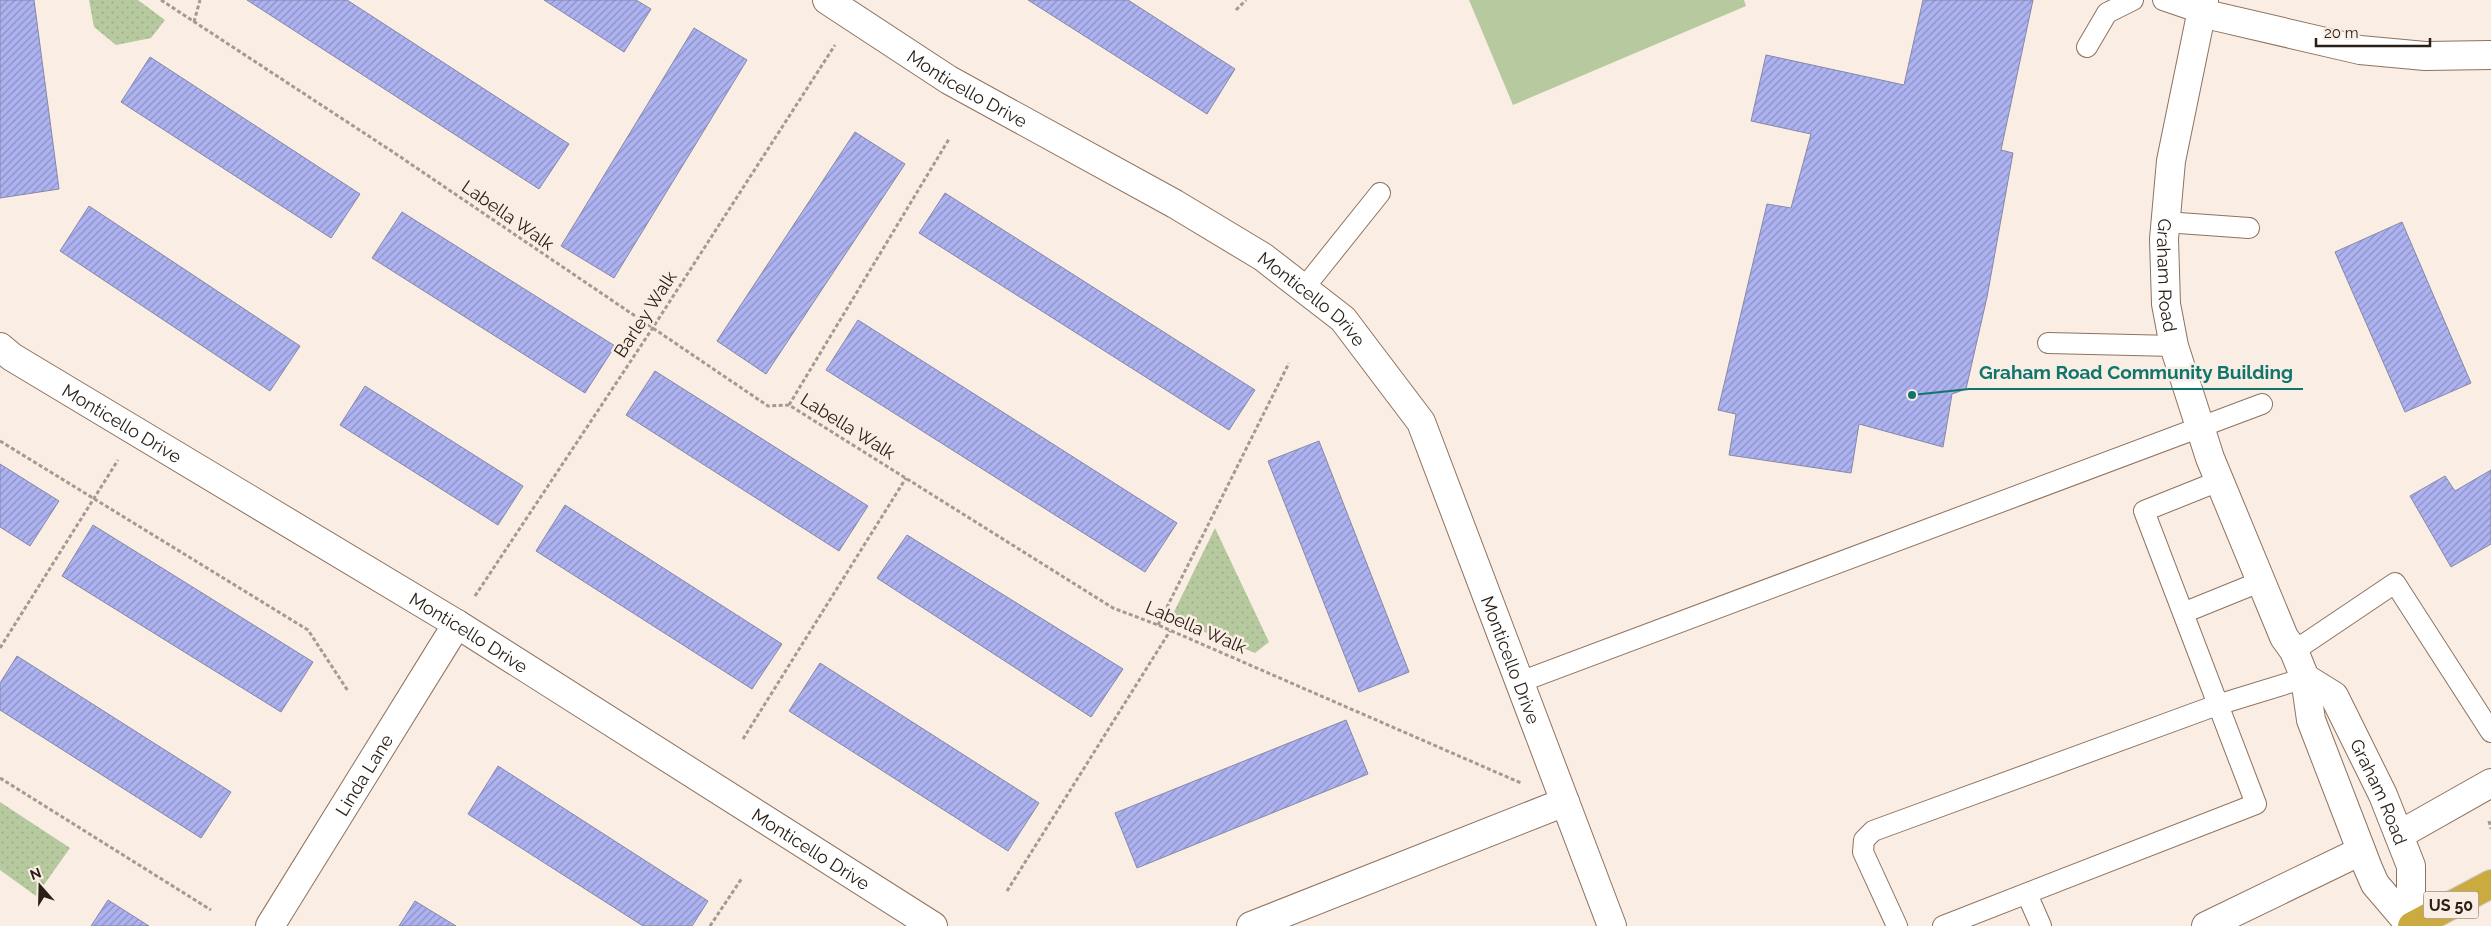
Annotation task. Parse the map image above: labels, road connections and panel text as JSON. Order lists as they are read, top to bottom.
{
  "streets": {
    "highway": ["US 50"],
    "street": ["Monticello Drive", "Graham Road", "Linda Lane"],
    "path": ["Labella Walk", "Barley Walk"]
  },
  "crossings": [
    ["Monticello Drive", "Labella Walk"],
    ["Monticello Drive", "Barley Walk"],
    ["Monticello Drive", "Linda Lane"],
    ["Labella Walk", "Barley Walk"],
    ["Graham Road", "US 50"],
    ["Barley Walk", "Linda Lane"]
  ],
  "places": ["Graham Road Community Building"],
  "scale_bar": "20 m",
  "north": "top"
}
